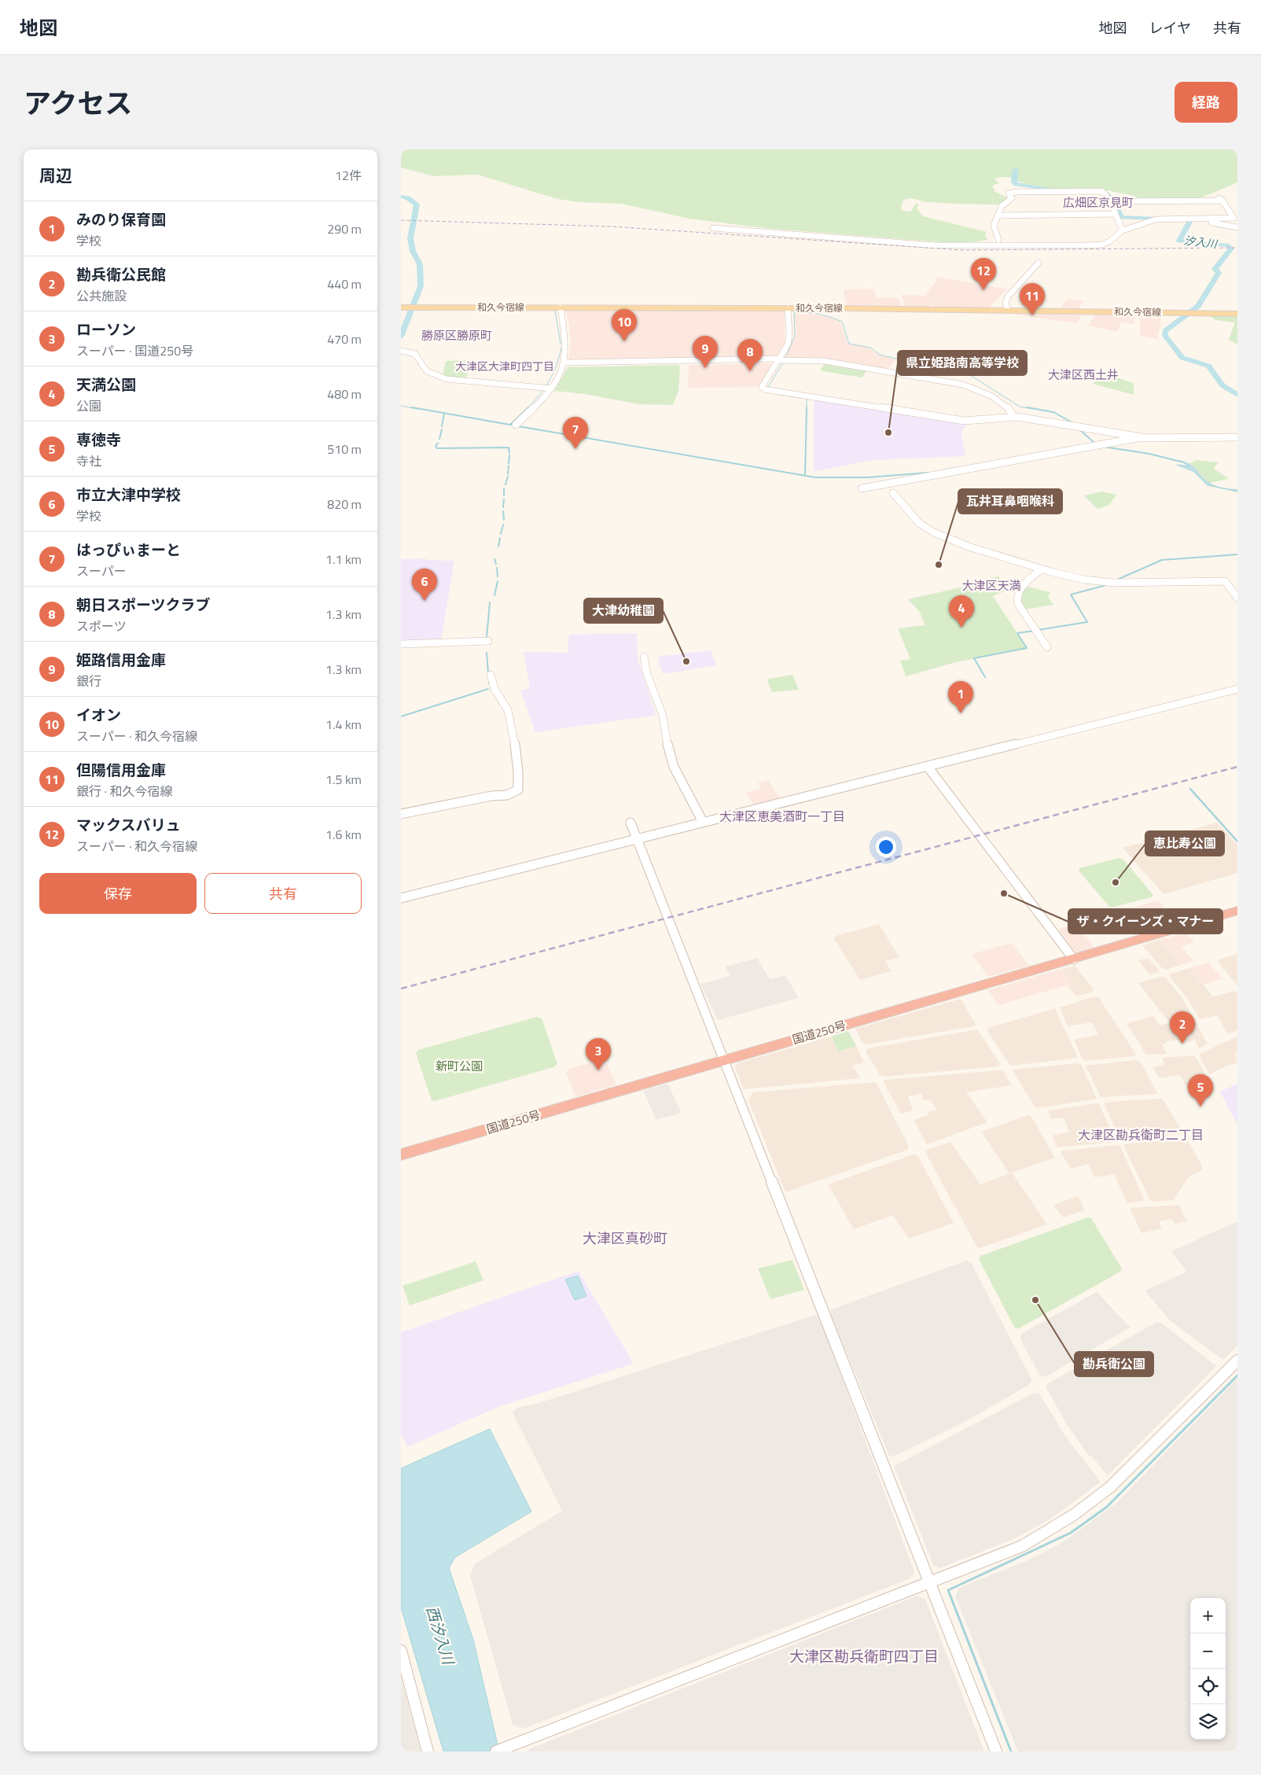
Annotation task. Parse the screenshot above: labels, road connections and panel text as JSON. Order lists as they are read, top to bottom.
{
  "streets": {
    "highway": ["国道250号"],
    "main road": ["和久今宿線"]
  },
  "districts": [
    "広畑区京見町",
    "勝原区勝原町",
    "大津区大津町四丁目",
    "大津区西土井",
    "大津区天満",
    "大津区恵美酒町一丁目",
    "大津区勘兵衛町二丁目",
    "大津区真砂町",
    "大津区勘兵衛町四丁目"
  ],
  "water": ["汐入川", "西汐入川"],
  "parks": ["新町公園"],
  "places": [
    "県立姫路南高等学校",
    "瓦井耳鼻咽喉科",
    "大津幼稚園",
    "恵比寿公園",
    "ザ・クイーンズ・マナー",
    "勘兵衛公園"
  ],
  "page": {
    "header": "地図",
    "nav": ["地図", "レイヤ", "共有"],
    "title": "アクセス",
    "buttons": [
      "経路",
      ["保存", "共有"]
    ],
    "heading": ["周辺", "12件"],
    "list": [
      {
        "mark": "1",
        "name": "みのり保育園",
        "note": "学校",
        "value": "290 m"
      },
      {
        "mark": "2",
        "name": "勘兵衛公民館",
        "note": "公共施設",
        "value": "440 m"
      },
      {
        "mark": "3",
        "name": "ローソン",
        "note": "スーパー · 国道250号",
        "value": "470 m"
      },
      {
        "mark": "4",
        "name": "天満公園",
        "note": "公園",
        "value": "480 m"
      },
      {
        "mark": "5",
        "name": "専徳寺",
        "note": "寺社",
        "value": "510 m"
      },
      {
        "mark": "6",
        "name": "市立大津中学校",
        "note": "学校",
        "value": "820 m"
      },
      {
        "mark": "7",
        "name": "はっぴぃまーと",
        "note": "スーパー",
        "value": "1.1 km"
      },
      {
        "mark": "8",
        "name": "朝日スポーツクラブ",
        "note": "スポーツ",
        "value": "1.3 km"
      },
      {
        "mark": "9",
        "name": "姫路信用金庫",
        "note": "銀行",
        "value": "1.3 km"
      },
      {
        "mark": "10",
        "name": "イオン",
        "note": "スーパー · 和久今宿線",
        "value": "1.4 km"
      },
      {
        "mark": "11",
        "name": "但陽信用金庫",
        "note": "銀行 · 和久今宿線",
        "value": "1.5 km"
      },
      {
        "mark": "12",
        "name": "マックスバリュ",
        "note": "スーパー · 和久今宿線",
        "value": "1.6 km"
      }
    ],
    "pins": [
      "12",
      "11",
      "10",
      "9",
      "8",
      "7",
      "6",
      "4",
      "1",
      "2",
      "3",
      "5"
    ],
    "map_buttons": ["+", "−"]
  }
}
